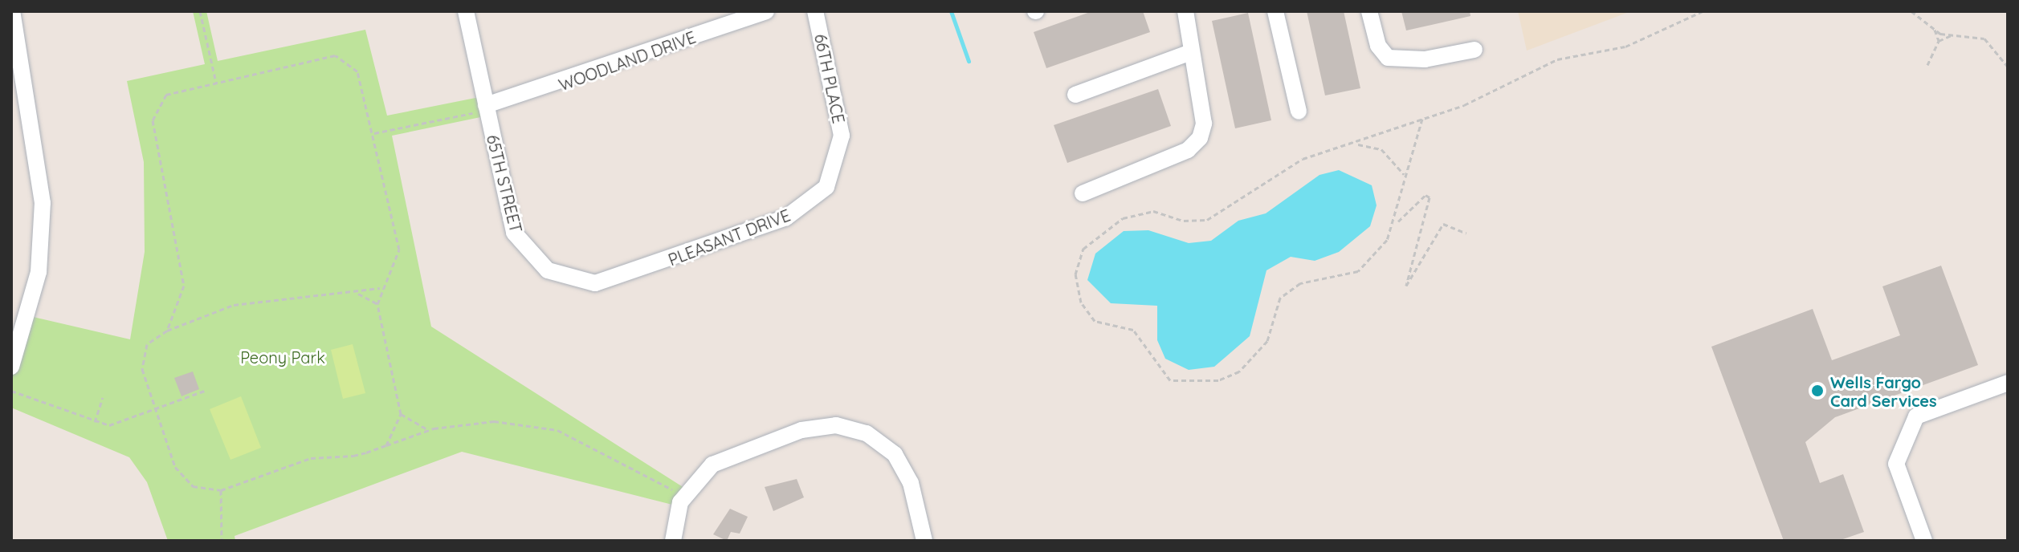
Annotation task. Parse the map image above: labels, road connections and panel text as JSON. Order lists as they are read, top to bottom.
{
  "streets": {
    "street": [
      "WOODLAND DRIVE",
      "66TH PLACE",
      "65TH STREET",
      "PLEASANT DRIVE"
    ]
  },
  "crossings": [
    ["WOODLAND DRIVE", "65TH STREET"],
    ["66TH PLACE", "PLEASANT DRIVE"],
    ["65TH STREET", "PLEASANT DRIVE"]
  ],
  "parks": ["Peony Park"],
  "places": ["Wells Fargo Card Services"]
}
